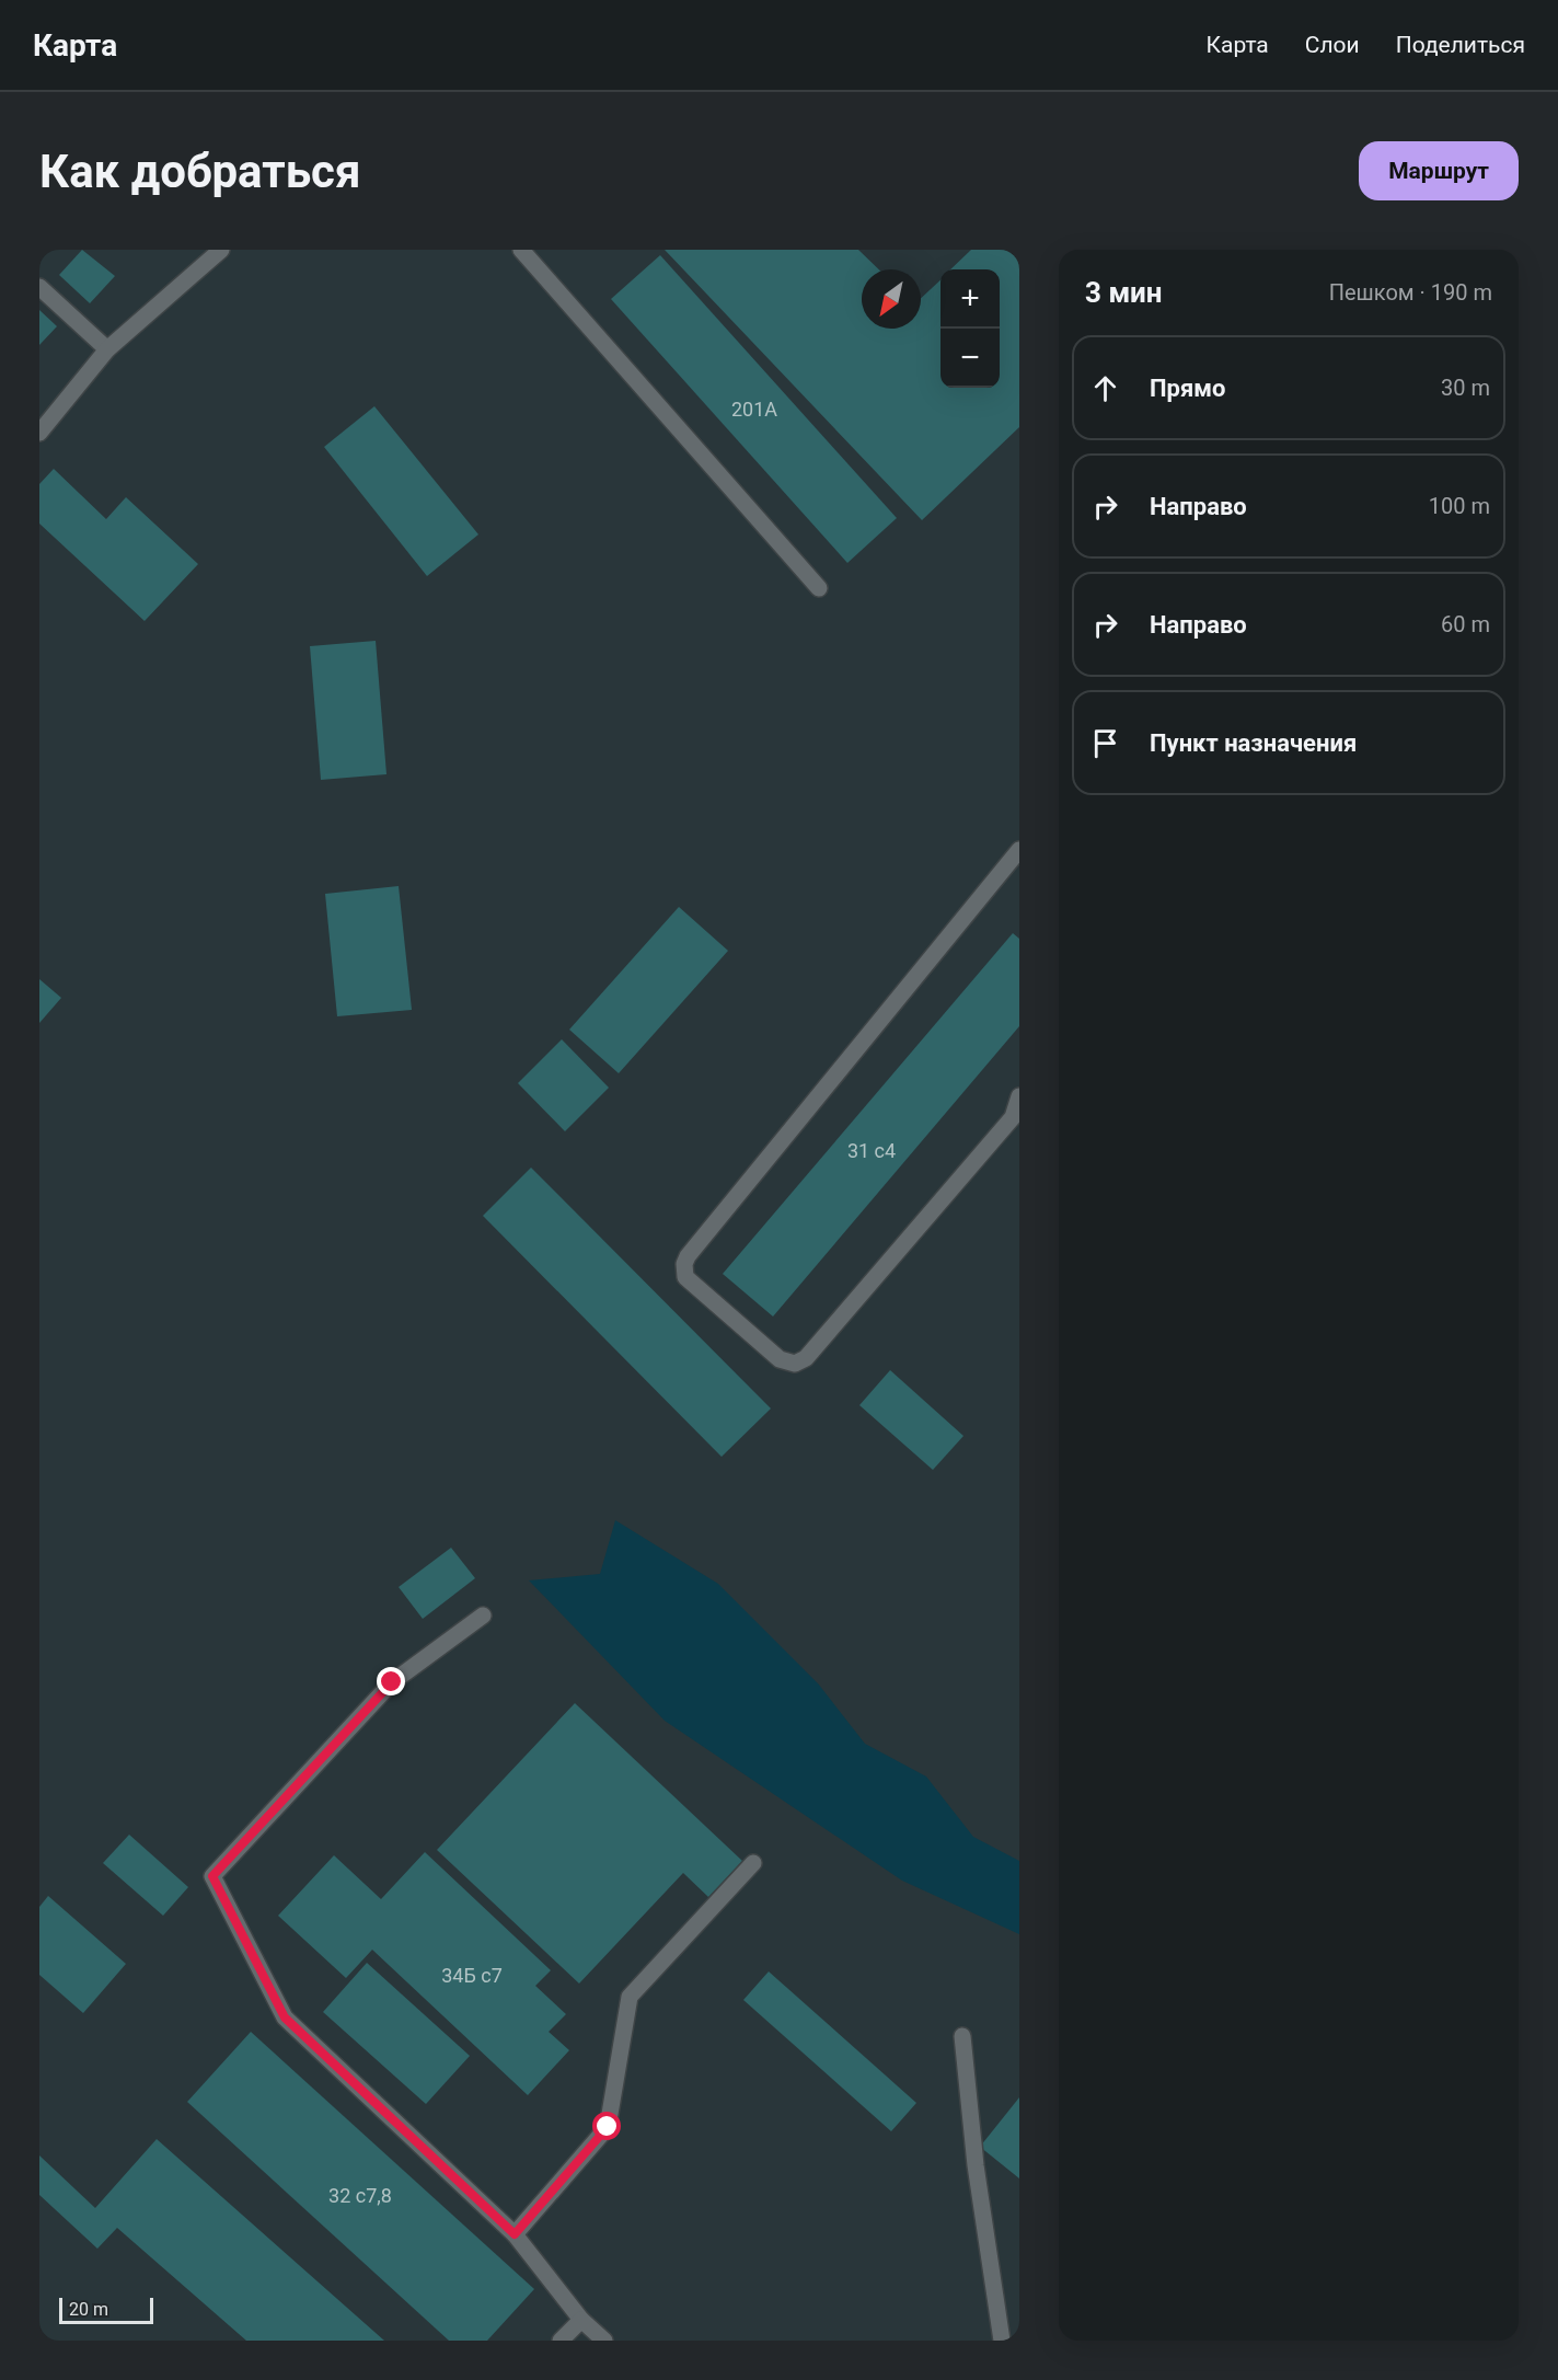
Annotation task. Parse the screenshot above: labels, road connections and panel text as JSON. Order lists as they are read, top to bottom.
{
  "house_numbers": [
    "201А",
    "31 с4",
    "34Б с7",
    "32 с7,8"
  ],
  "scale_bar": "20 m",
  "north": "bottom left",
  "page": {
    "header": "Карта",
    "nav": ["Карта", "Слои", "Поделиться"],
    "buttons": "Маршрут",
    "title": "Как добраться",
    "heading": ["3 мин", "Пешком · 190 m"],
    "map_buttons": ["+", "−"],
    "list": [
      ["Прямо", "30 m"],
      ["Направо", "100 m"],
      ["Направо", "60 m"],
      "Пункт назначения"
    ],
    "scale": "20 m"
  }
}
